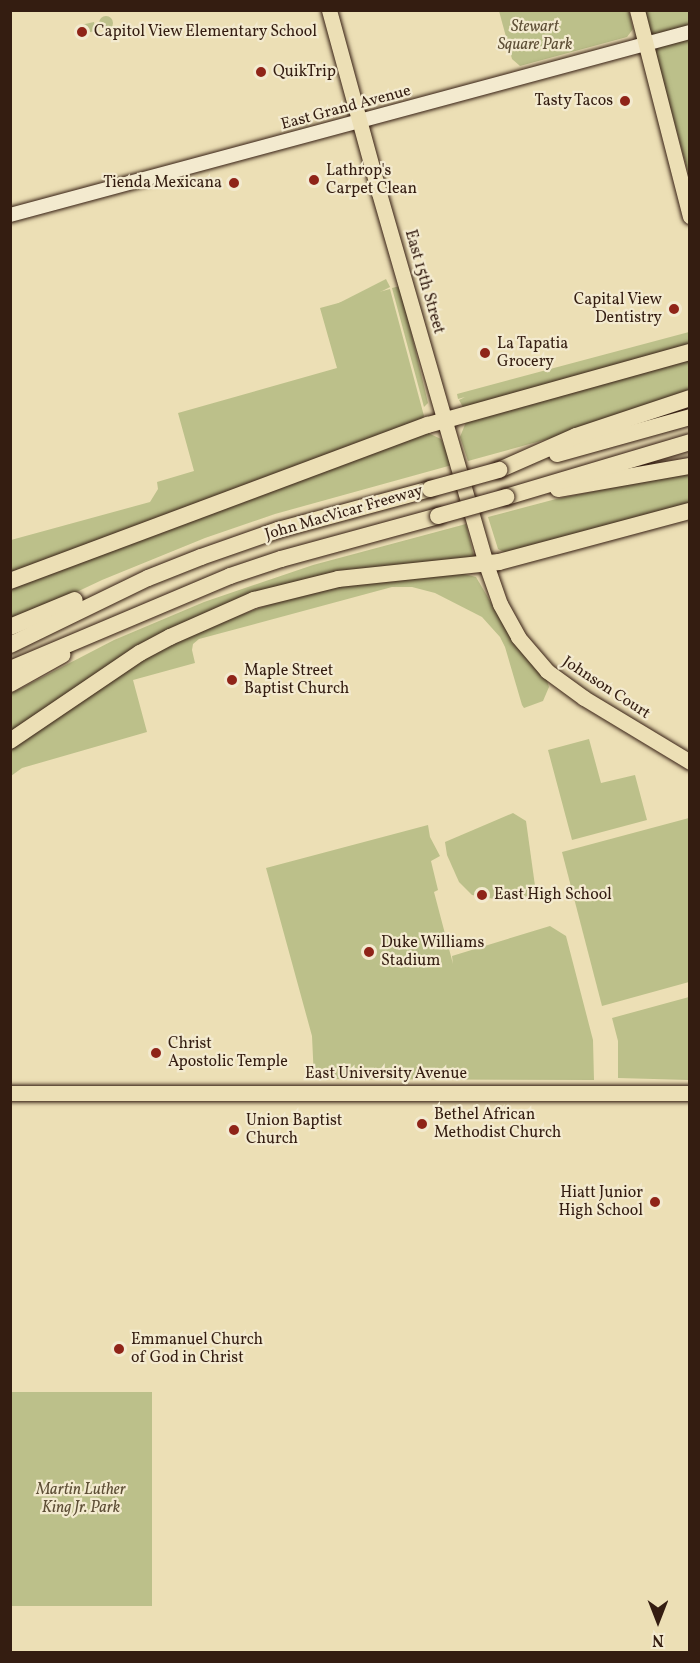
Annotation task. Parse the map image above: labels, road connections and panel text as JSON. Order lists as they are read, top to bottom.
{
  "streets": {
    "highway": ["John MacVicar Freeway"],
    "main road": [
      "East Grand Avenue",
      "East 15th Street",
      "Johnson Court",
      "East University Avenue"
    ]
  },
  "crossings": [
    ["East Grand Avenue", "East 15th Street"],
    ["East 15th Street", "Johnson Court"]
  ],
  "parks": ["Stewart Square Park", "Martin Luther King Jr. Park"],
  "places": [
    "Capitol View Elementary School",
    "QuikTrip",
    "Tasty Tacos",
    "Lathrop's Carpet Clean",
    "Tienda Mexicana",
    "Capital View Dentistry",
    "La Tapatia Grocery",
    "Maple Street Baptist Church",
    "East High School",
    "Duke Williams Stadium",
    "Christ Apostolic Temple",
    "Bethel African Methodist Church",
    "Union Baptist Church",
    "Hiatt Junior High School",
    "Emmanuel Church of God in Christ"
  ],
  "north": "bottom"
}
